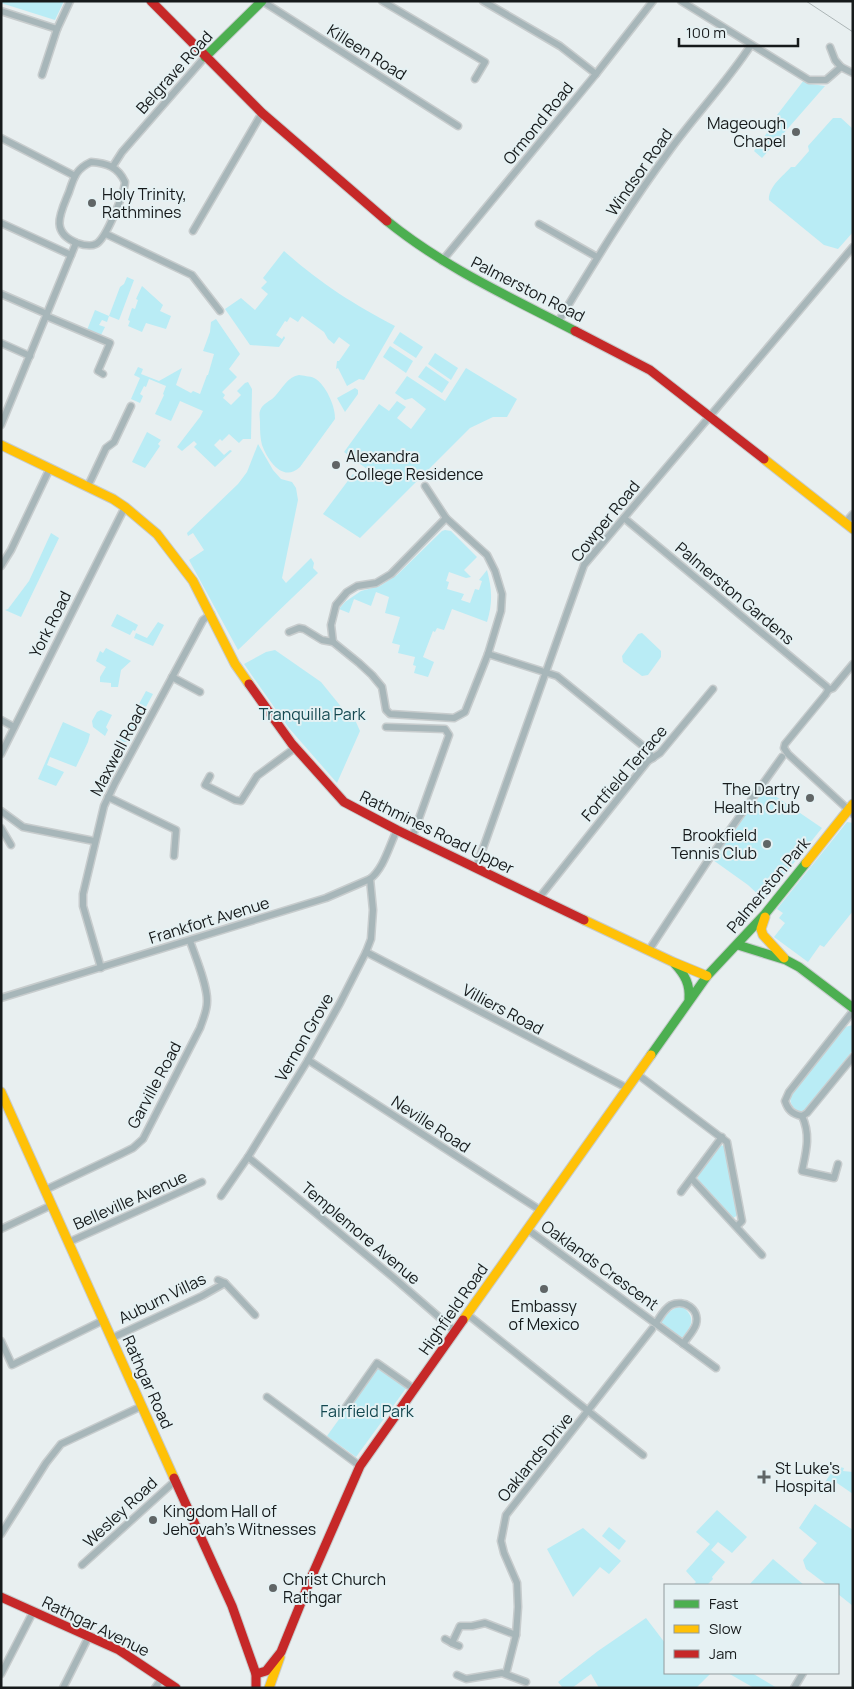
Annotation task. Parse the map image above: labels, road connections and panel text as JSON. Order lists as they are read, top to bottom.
{
  "streets": {
    "street": [
      "Killeen Road",
      "Belgrave Road",
      "Ormond Road",
      "Windsor Road",
      "Palmerston Road",
      "Cowper Road",
      "Palmerston Gardens",
      "York Road",
      "Maxwell Road",
      "Fortfield Terrace",
      "Rathmines Road Upper",
      "Palmerston Park",
      "Frankfort Avenue",
      "Villiers Road",
      "Vernon Grove",
      "Garville Road",
      "Neville Road",
      "Belleville Avenue",
      "Templemore Avenue",
      "Oaklands Crescent",
      "Auburn Villas",
      "Highfield Road",
      "Rathgar Road",
      "Oaklands Drive",
      "Wesley Road",
      "Rathgar Avenue"
    ]
  },
  "crossings": [
    ["Killeen Road", "Belgrave Road"],
    ["Belgrave Road", "Palmerston Road"],
    ["Ormond Road", "Palmerston Road"],
    ["Windsor Road", "Palmerston Road"],
    ["Palmerston Road", "Cowper Road"],
    ["Cowper Road", "Palmerston Gardens"],
    ["Cowper Road", "Rathmines Road Upper"],
    ["York Road", "Rathmines Road Upper"],
    ["Maxwell Road", "Rathmines Road Upper"],
    ["Maxwell Road", "Frankfort Avenue"],
    ["Fortfield Terrace", "Rathmines Road Upper"],
    ["Rathmines Road Upper", "Palmerston Park"],
    ["Rathmines Road Upper", "Highfield Road"],
    ["Palmerston Park", "Highfield Road"],
    ["Frankfort Avenue", "Vernon Grove"],
    ["Frankfort Avenue", "Garville Road"],
    ["Villiers Road", "Vernon Grove"],
    ["Villiers Road", "Highfield Road"],
    ["Vernon Grove", "Neville Road"],
    ["Vernon Grove", "Templemore Avenue"],
    ["Garville Road", "Rathgar Road"],
    ["Neville Road", "Highfield Road"],
    ["Belleville Avenue", "Rathgar Road"],
    ["Templemore Avenue", "Highfield Road"],
    ["Oaklands Crescent", "Highfield Road"],
    ["Oaklands Crescent", "Oaklands Drive"],
    ["Auburn Villas", "Rathgar Road"],
    ["Highfield Road", "Rathgar Road"],
    ["Highfield Road", "Oaklands Drive"],
    ["Rathgar Road", "Wesley Road"]
  ],
  "parks": ["Tranquilla Park", "Fairfield Park"],
  "places": {
    "other": [
      "Mageough Chapel",
      "Holy Trinity, Rathmines",
      "Alexandra College Residence",
      "The Dartry Health Club",
      "Brookfield Tennis Club",
      "Embassy of Mexico",
      "Kingdom Hall of Jehovah's Witnesses",
      "Christ Church Rathgar"
    ],
    "health": ["St Luke's Hospital"]
  },
  "legend": ["Fast", "Slow", "Jam"],
  "scale_bar": "100 m"
}
